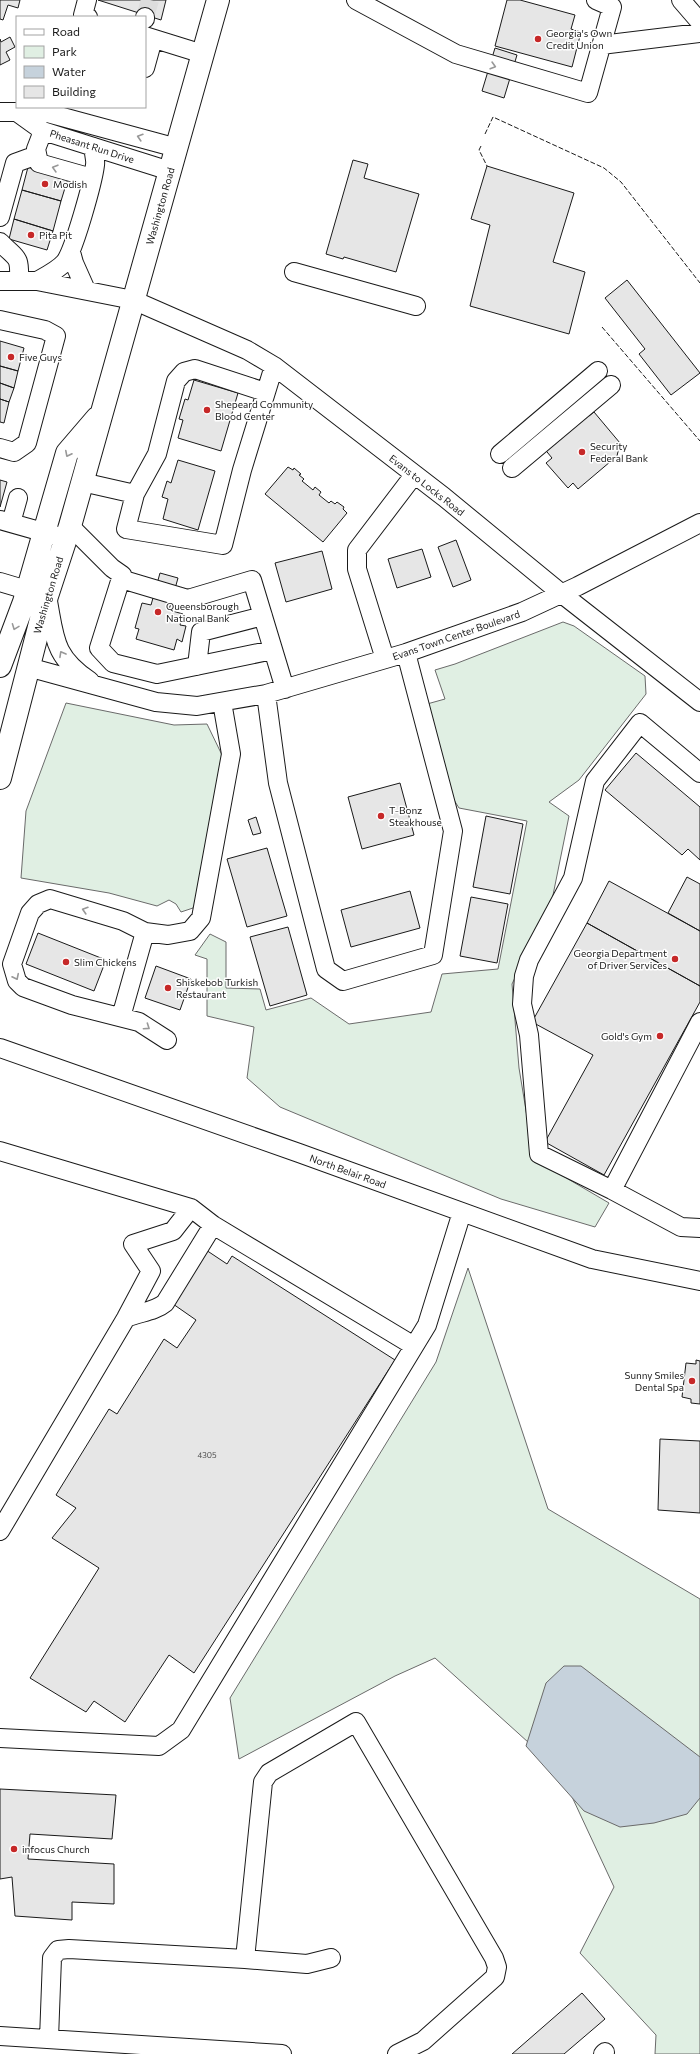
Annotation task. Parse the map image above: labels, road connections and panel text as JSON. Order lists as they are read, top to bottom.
{
  "streets": {
    "main road": ["Washington Road"],
    "street": [
      "Pheasant Run Drive",
      "Evans to Locks Road",
      "Evans Town Center Boulevard",
      "North Belair Road"
    ]
  },
  "crossings": [
    ["Pheasant Run Drive", "Washington Road"],
    ["Washington Road", "Evans to Locks Road"],
    ["Washington Road", "Evans Town Center Boulevard"],
    ["Evans to Locks Road", "Evans Town Center Boulevard"]
  ],
  "places": [
    "Georgia's Own Credit Union",
    "Modish",
    "Pita Pit",
    "Five Guys",
    "Shepeard Community Blood Center",
    "Security Federal Bank",
    "Queensborough National Bank",
    "T-Bonz Steakhouse",
    "Georgia Department of Driver Services",
    "Slim Chickens",
    "Shiskebob Turkish Restaurant",
    "Gold's Gym",
    "Sunny Smiles Dental Spa",
    "infocus Church"
  ],
  "house_numbers": ["4305"],
  "legend": [
    "Road",
    "Park",
    "Water",
    "Building"
  ]
}
